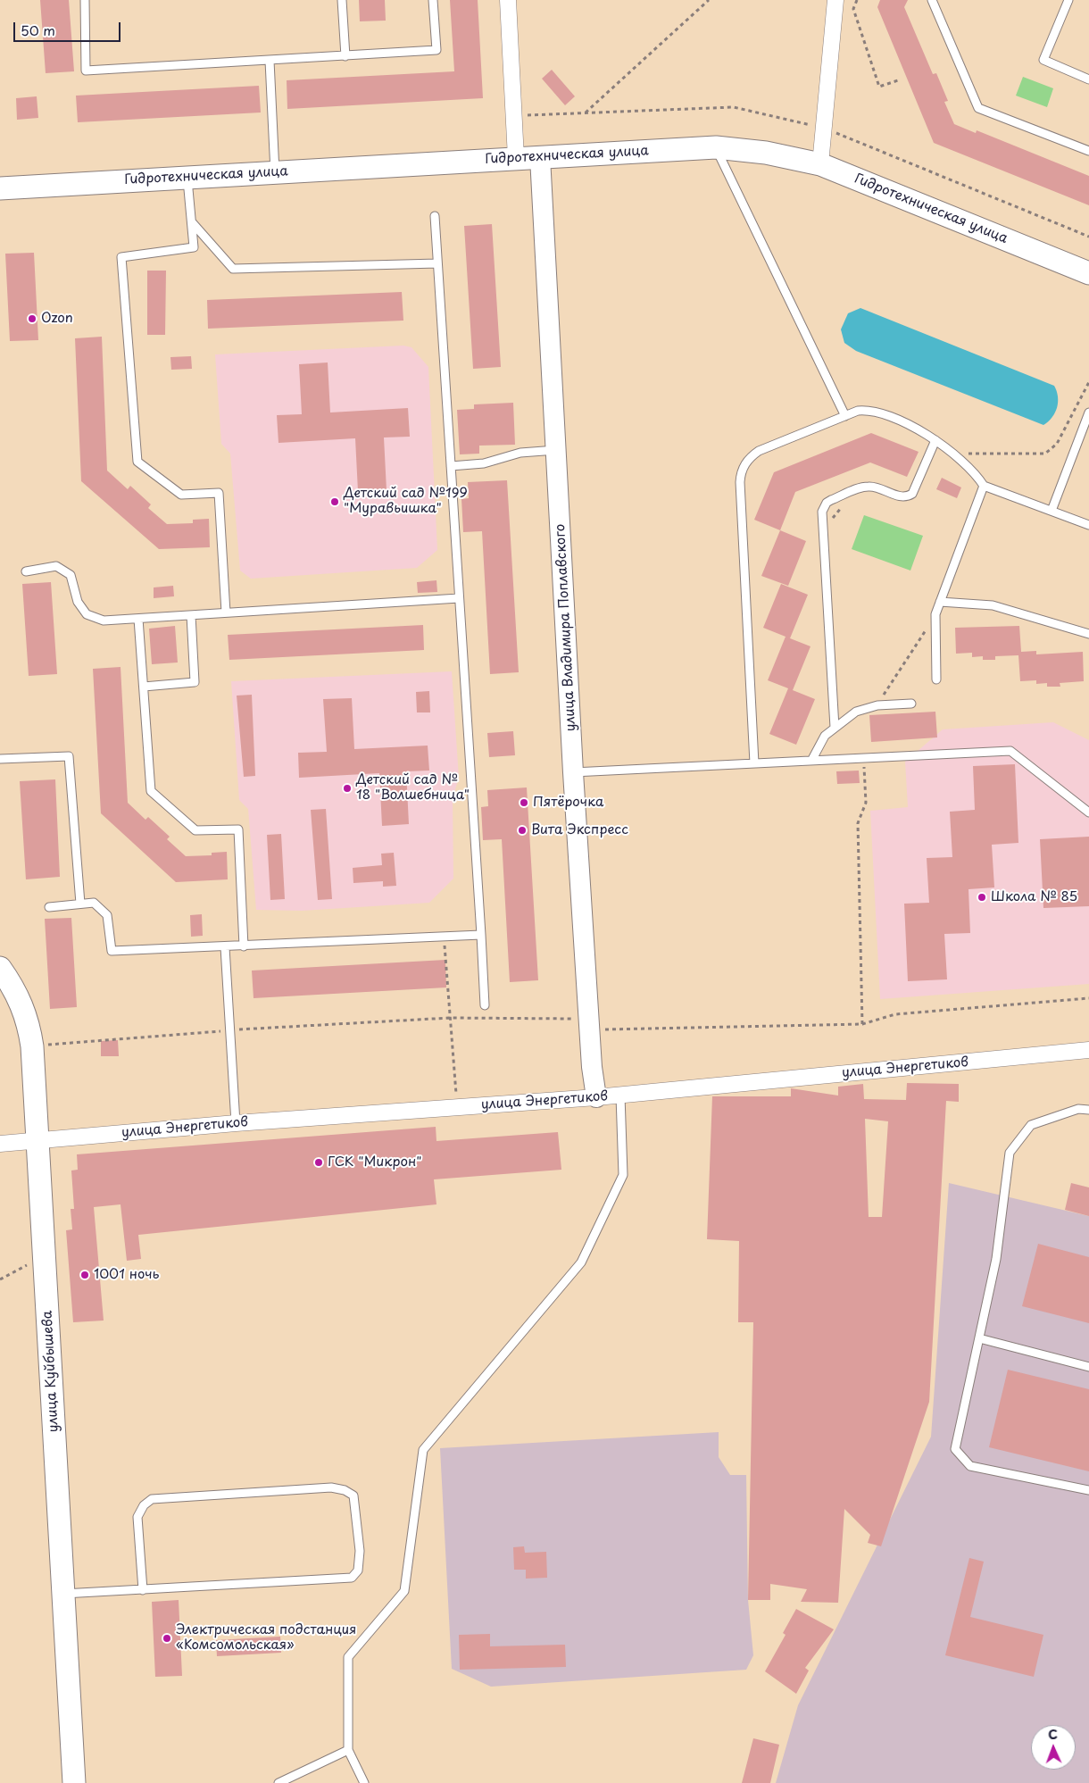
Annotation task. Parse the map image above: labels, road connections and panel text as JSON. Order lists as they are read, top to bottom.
{
  "streets": {
    "main road": ["Гидротехническая улица", "улица Куйбышева"],
    "street": ["улица Владимира Поплавского", "улица Энергетиков"]
  },
  "crossings": [
    ["Гидротехническая улица", "улица Владимира Поплавского"],
    ["улица Владимира Поплавского", "улица Энергетиков"],
    ["улица Энергетиков", "улица Куйбышева"]
  ],
  "places": [
    "Ozon",
    "Детский сад №199 \"Муравьишка\"",
    "Детский сад № 18 \"Волшебница\"",
    "Пятёрочка",
    "Вита Экспресс",
    "Школа № 85",
    "ГСК \"Микрон\"",
    "1001 ночь",
    "Электрическая подстанция «Комсомольская»"
  ],
  "scale_bar": "50 m",
  "north": "top"
}
